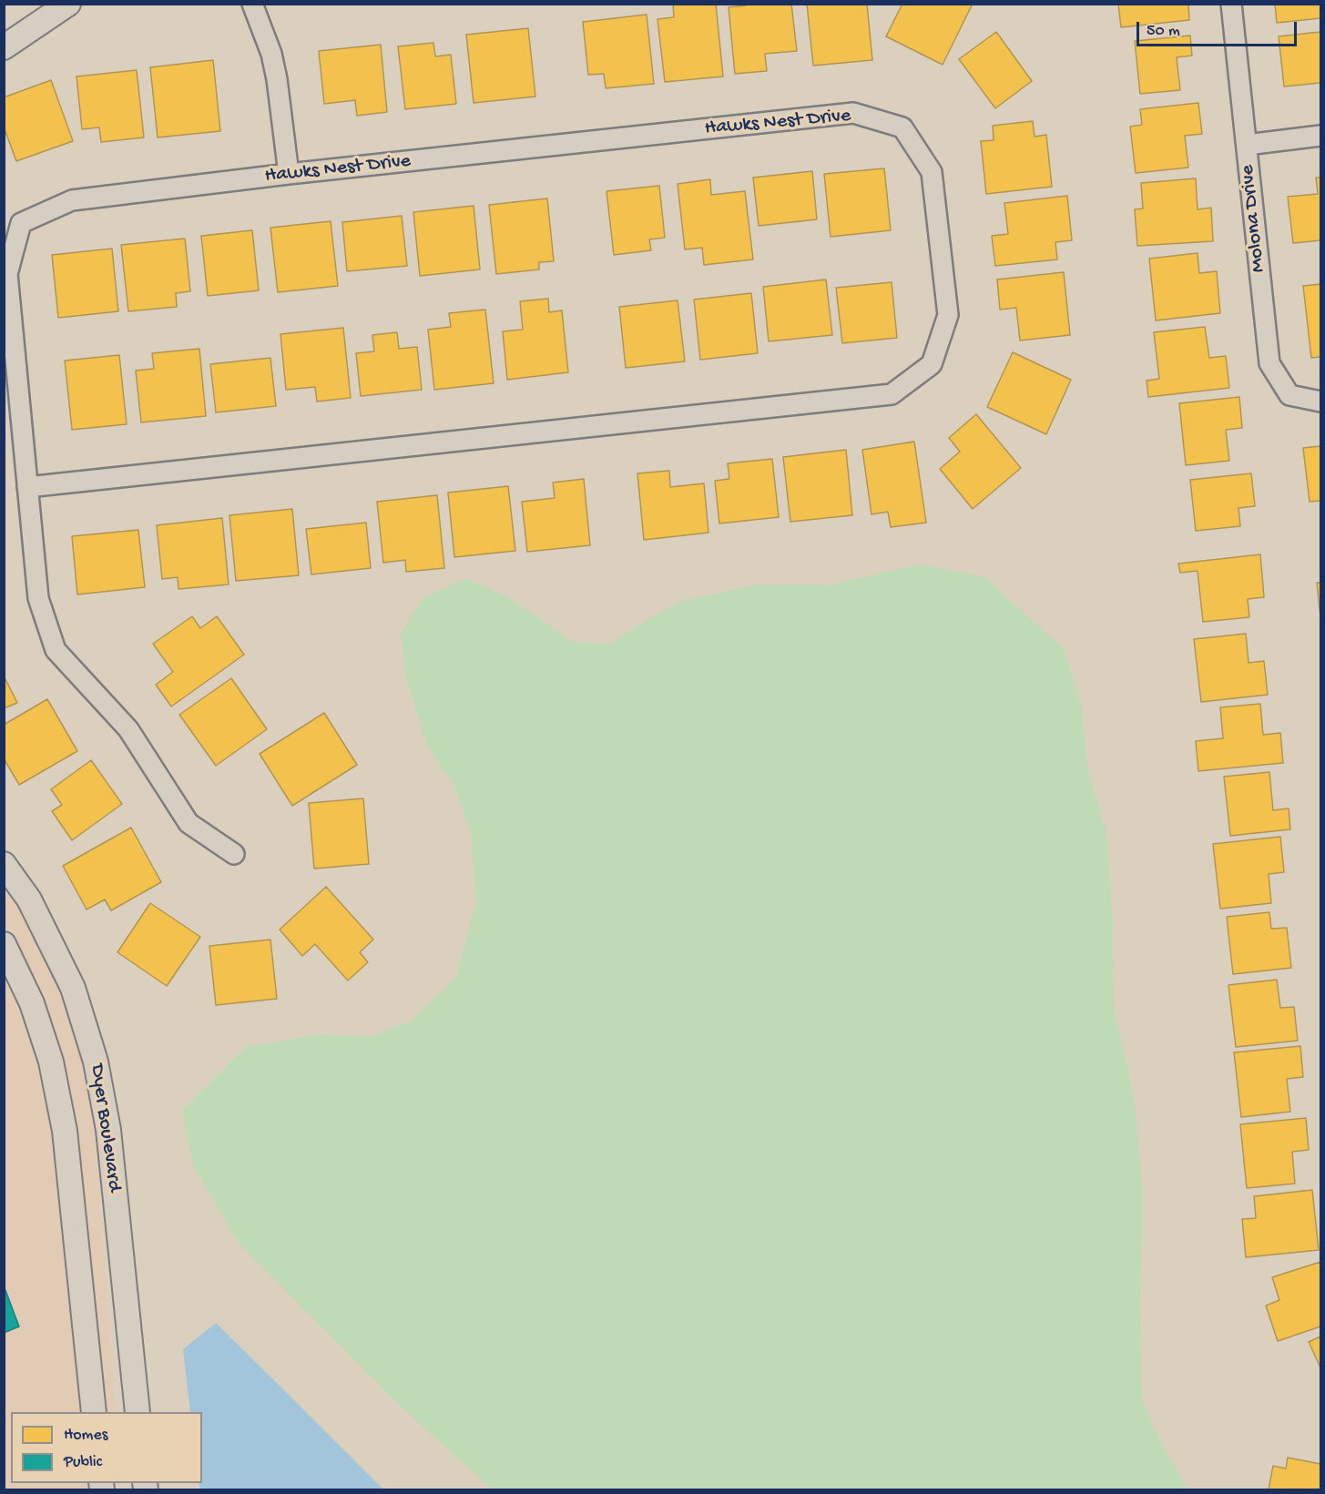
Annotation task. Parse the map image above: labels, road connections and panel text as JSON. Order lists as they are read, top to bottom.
{
  "streets": {
    "street": ["Hawks Nest Drive", "Molona Drive", "Dyer Boulevard"]
  },
  "legend": ["Homes", "Public"],
  "scale_bar": "50 m"
}
